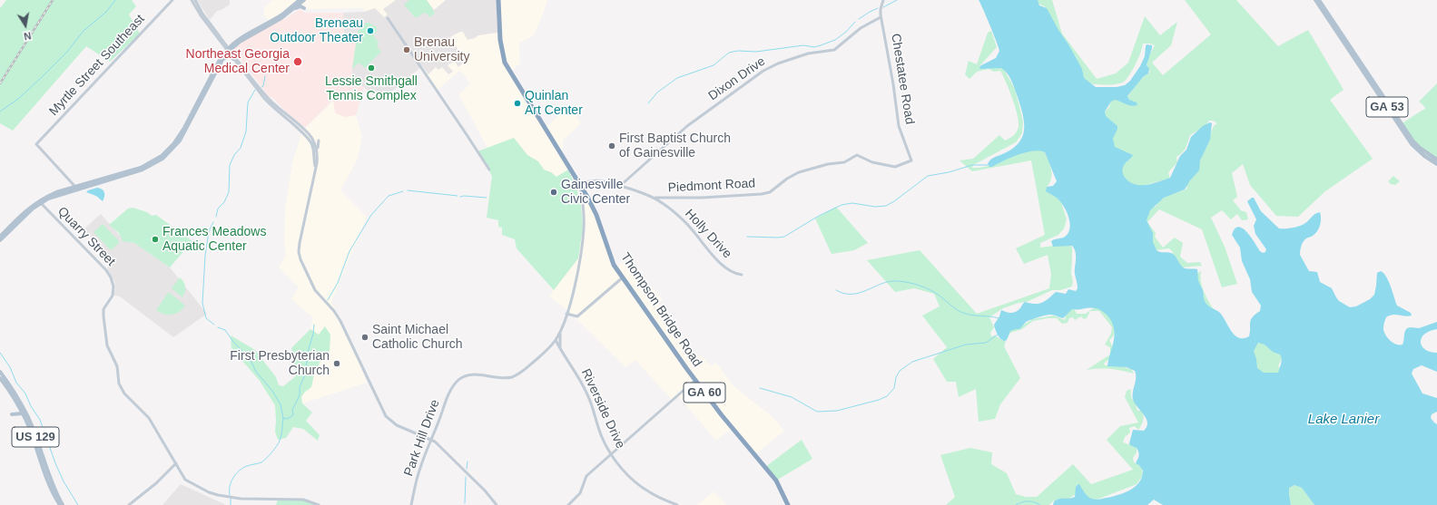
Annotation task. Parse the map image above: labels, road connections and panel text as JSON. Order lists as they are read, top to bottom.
{
  "streets": {
    "highway": ["Thompson Bridge Road", "GA 60"],
    "main road": ["GA 53", "US 129"],
    "street": [
      "Myrtle Street Southeast",
      "Dixon Drive",
      "Chestatee Road",
      "Piedmont Road",
      "Holly Drive",
      "Quarry Street",
      "Riverside Drive",
      "Park Hill Drive"
    ]
  },
  "crossings": [
    ["Dixon Drive", "Chestatee Road"],
    ["Chestatee Road", "Piedmont Road"],
    ["Piedmont Road", "Holly Drive"]
  ],
  "water": ["Lake Lanier"],
  "places": [
    "Breneau Outdoor Theater",
    "Brenau University",
    "Northeast Georgia Medical Center",
    "Lessie Smithgall Tennis Complex",
    "Quinlan Art Center",
    "First Baptist Church of Gainesville",
    "Gainesville Civic Center",
    "Frances Meadows Aquatic Center",
    "Saint Michael Catholic Church",
    "First Presbyterian Church"
  ],
  "north": "bottom"
}
